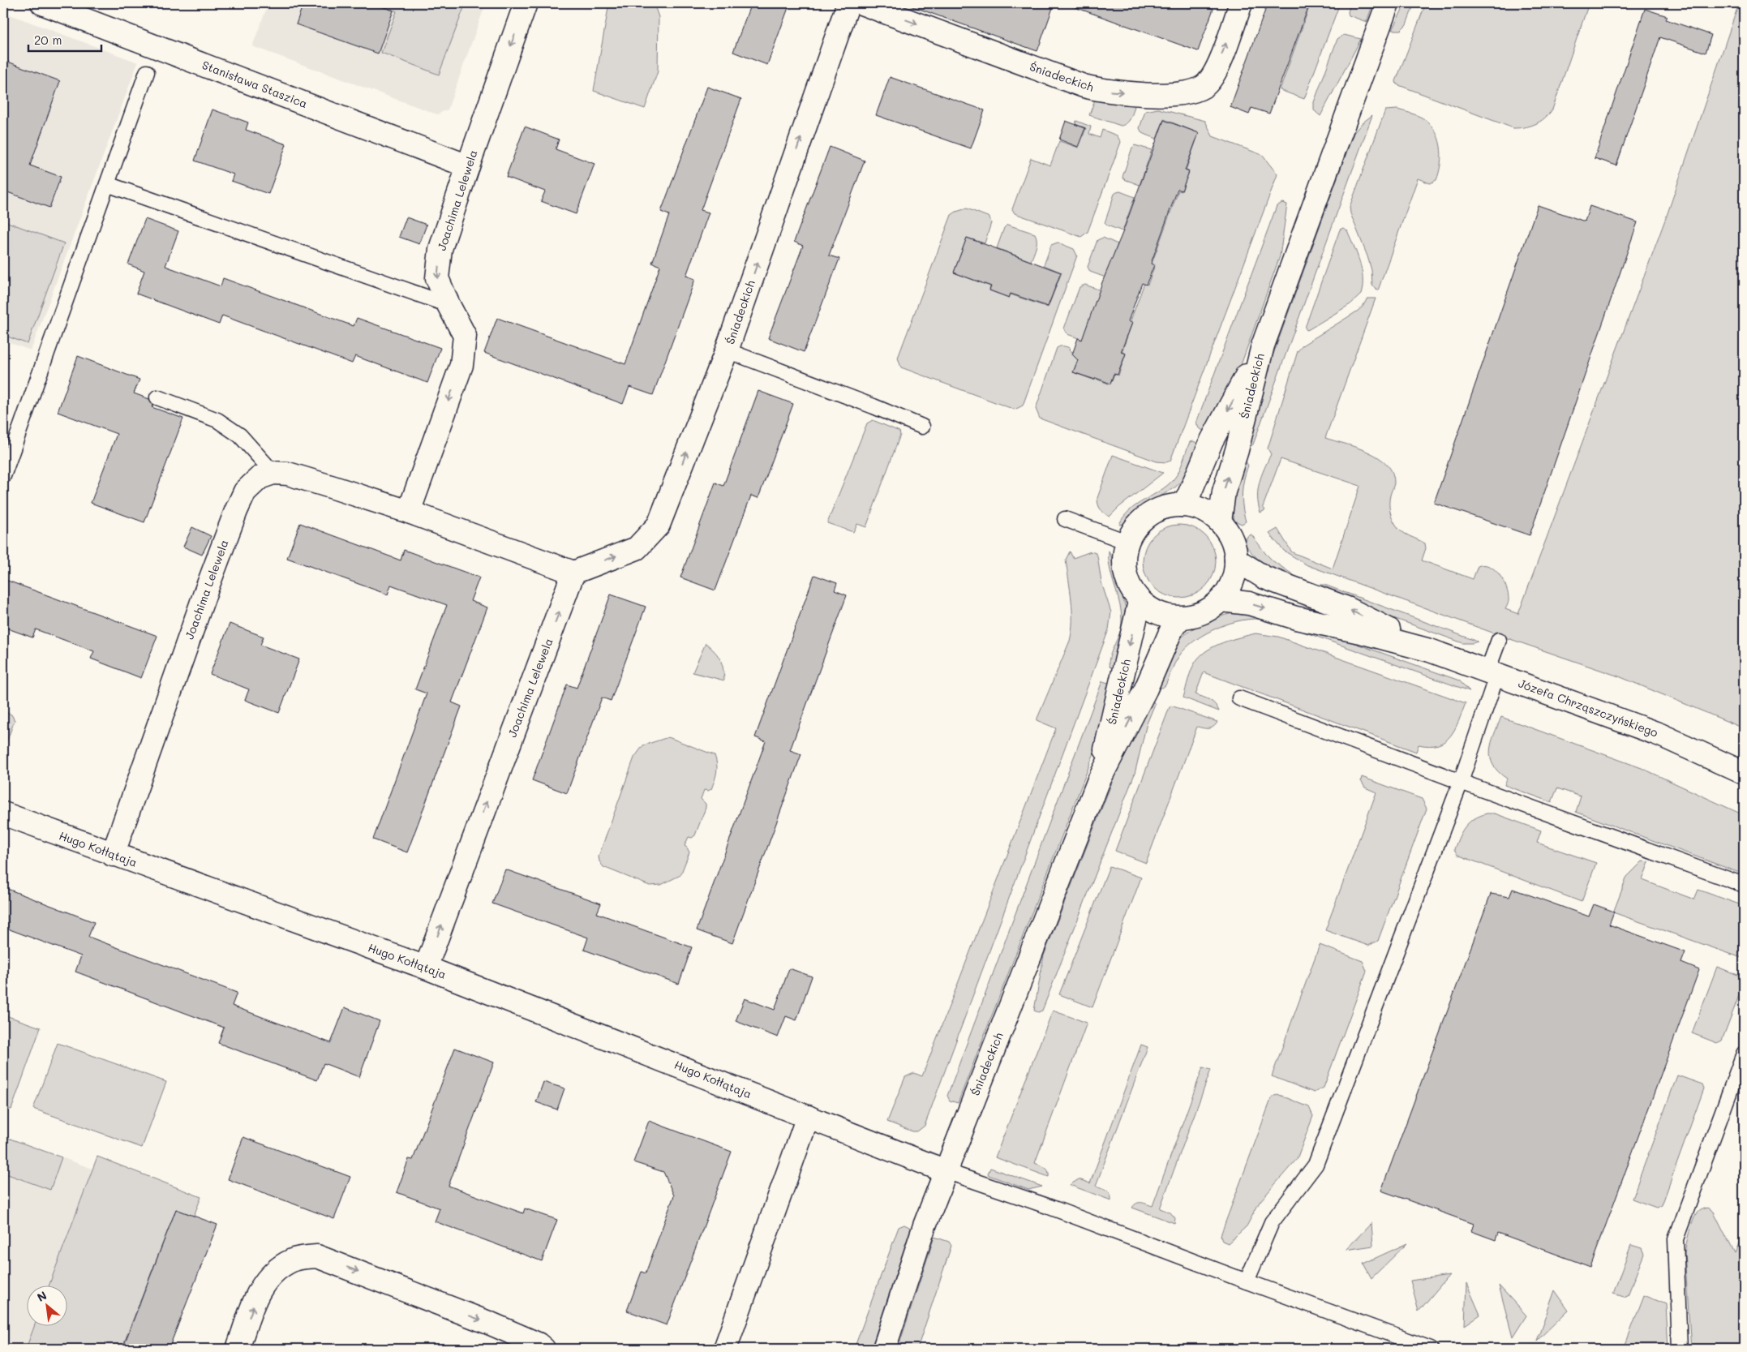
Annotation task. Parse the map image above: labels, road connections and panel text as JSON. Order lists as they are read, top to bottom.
{
  "streets": {
    "street": [
      "Śniadeckich",
      "Stanisława Staszica",
      "Joachima Lelewela",
      "Józefa Chrząszczyńskiego",
      "Hugo Kołłątaja"
    ]
  },
  "crossings": [
    ["Śniadeckich", "Joachima Lelewela"],
    ["Śniadeckich", "Józefa Chrząszczyńskiego"],
    ["Śniadeckich", "Hugo Kołłątaja"],
    ["Stanisława Staszica", "Joachima Lelewela"],
    ["Joachima Lelewela", "Hugo Kołłątaja"]
  ],
  "scale_bar": "20 m",
  "north": "top left"
}
